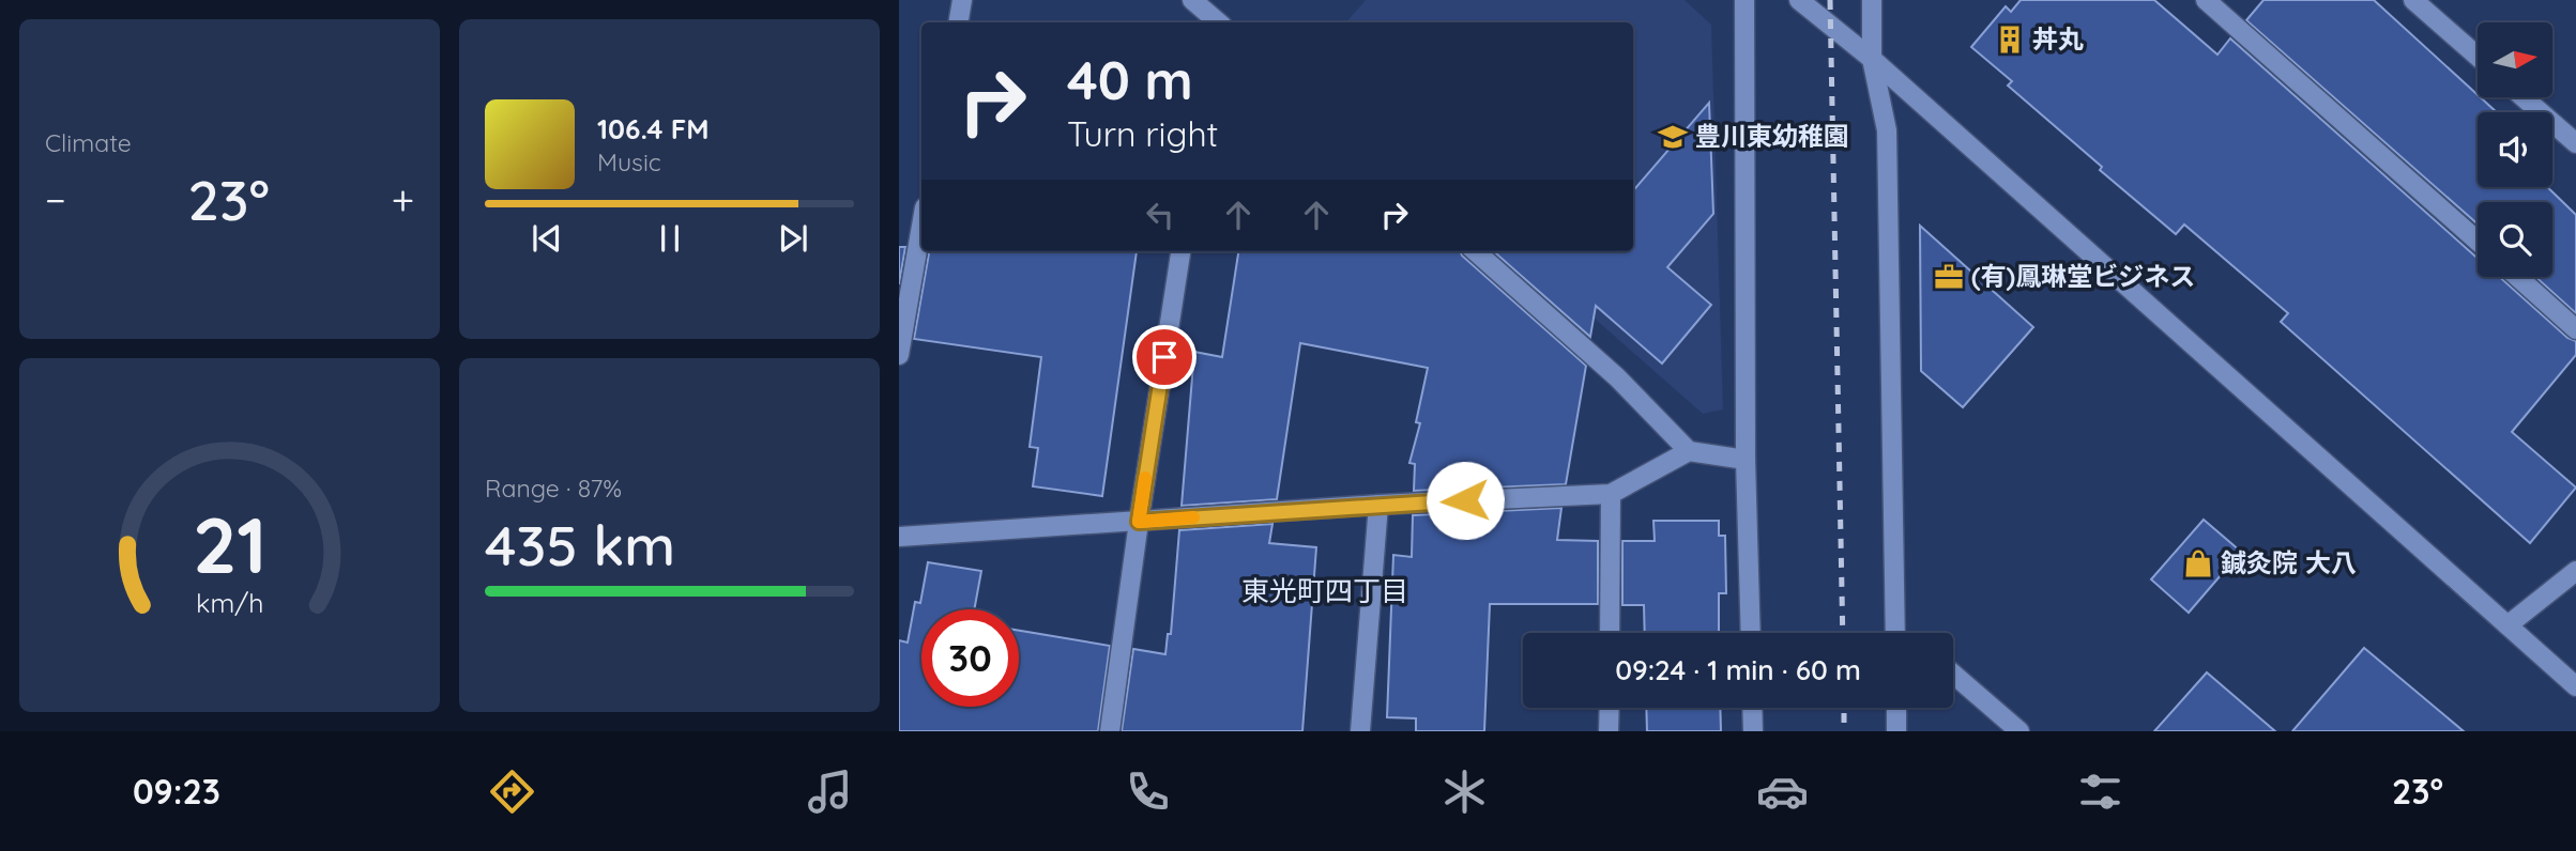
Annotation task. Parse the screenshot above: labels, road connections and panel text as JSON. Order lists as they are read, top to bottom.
{
  "districts": ["東光町四丁目"],
  "places": {
    "building": ["丼丸"],
    "school or university": ["豊川東幼稚園"],
    "office": ["(有)鳳琳堂ビジネス"],
    "shop": ["鍼灸院 大八"]
  },
  "north": "right",
  "page": {
    "tile": [
      "Climate",
      ["Range · 87%", "435 km"]
    ],
    "turn": ["40 m", "Turn right"],
    "song": ["106.4 FM", "Music"],
    "heat": ["−", "23°", "+"],
    "limit": "30",
    "trip": "09:24 · 1 min · 60 m",
    "tabs": ["09:23", "23°"],
    "gauge": ["21", "km/h"]
  }
}
